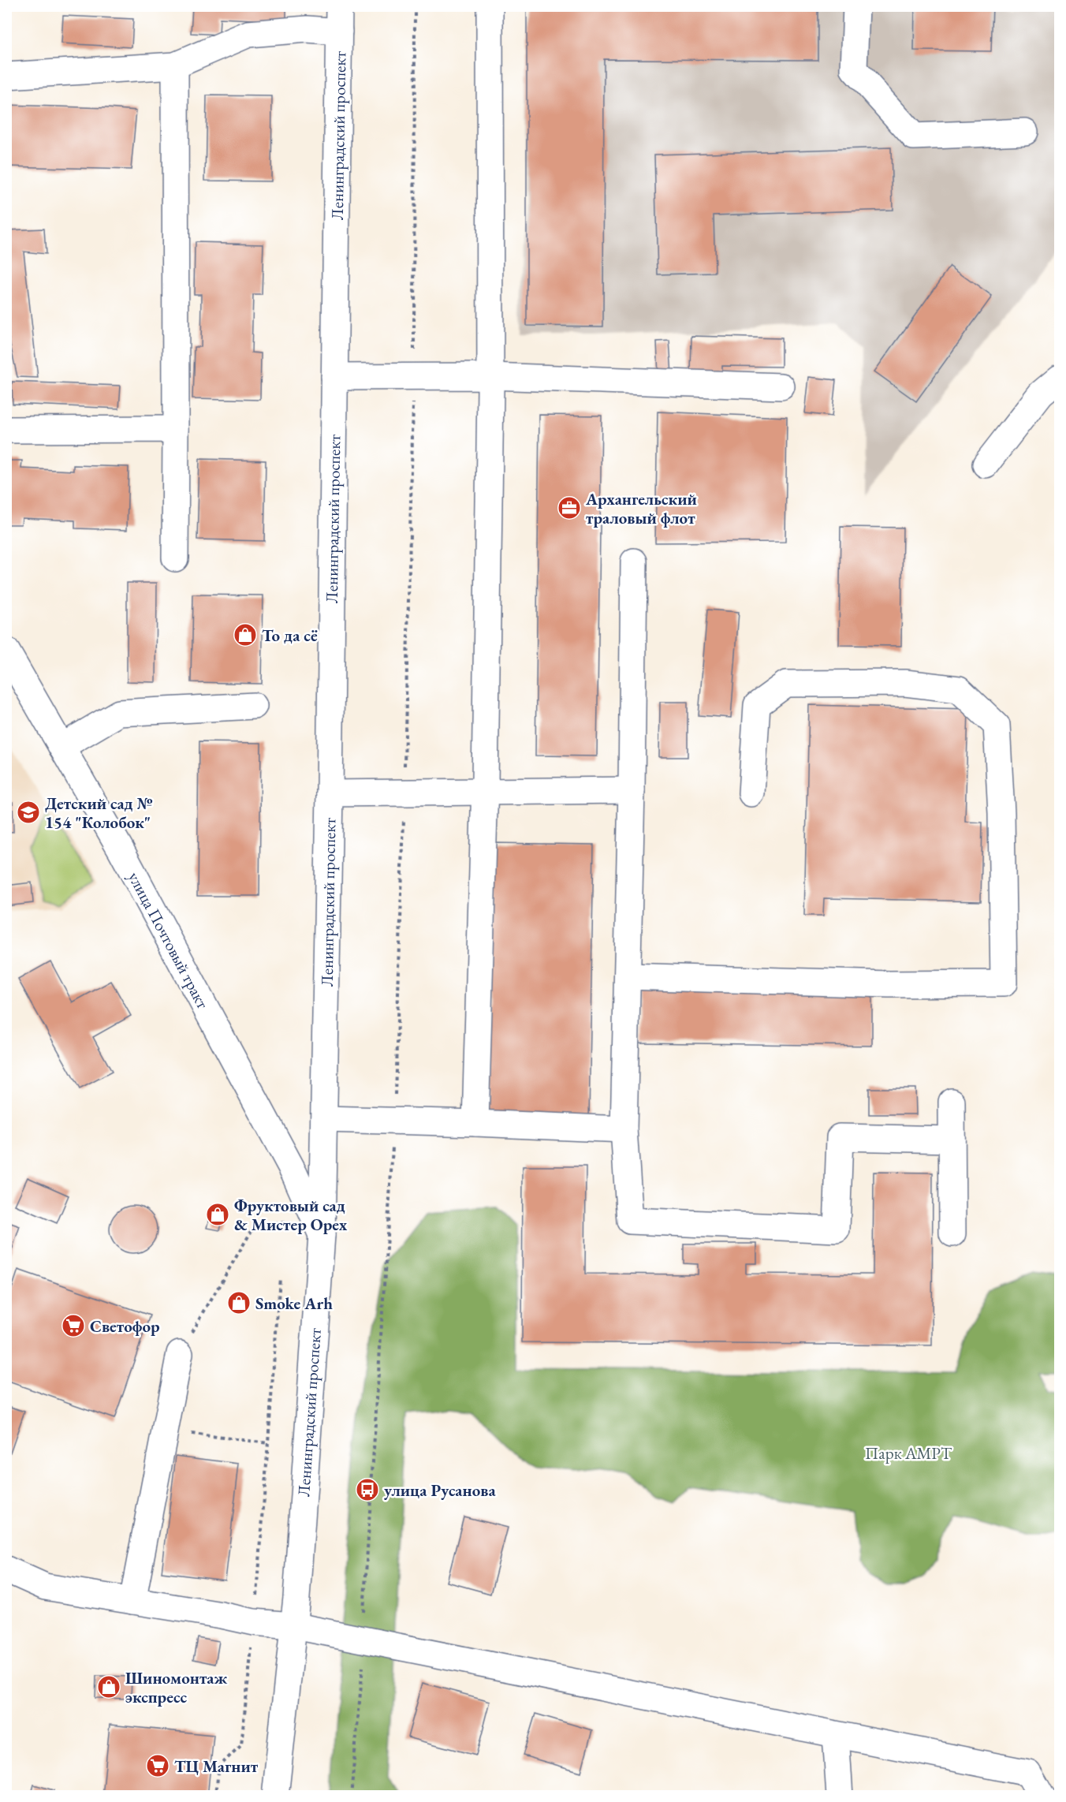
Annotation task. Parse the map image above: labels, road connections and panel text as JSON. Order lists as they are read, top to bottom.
{
  "streets": {
    "main road": ["Ленинградский проспект", "улица Почтовый тракт"]
  },
  "crossings": [
    ["Ленинградский проспект", "улица Почтовый тракт"]
  ],
  "parks": ["Парк АМРТ"],
  "places": {
    "office": ["Архангельский траловый флот"],
    "shop": [
      "То да сё",
      "Фруктовый сад & Мистер Орех",
      "Smoke Arh",
      "Шиномонтаж экспресс"
    ],
    "school or university": ["Детский сад № 154 \"Колобок\""],
    "supermarket": ["Светофор", "ТЦ Магнит"],
    "bus stop": ["улица Русанова"]
  }
}
